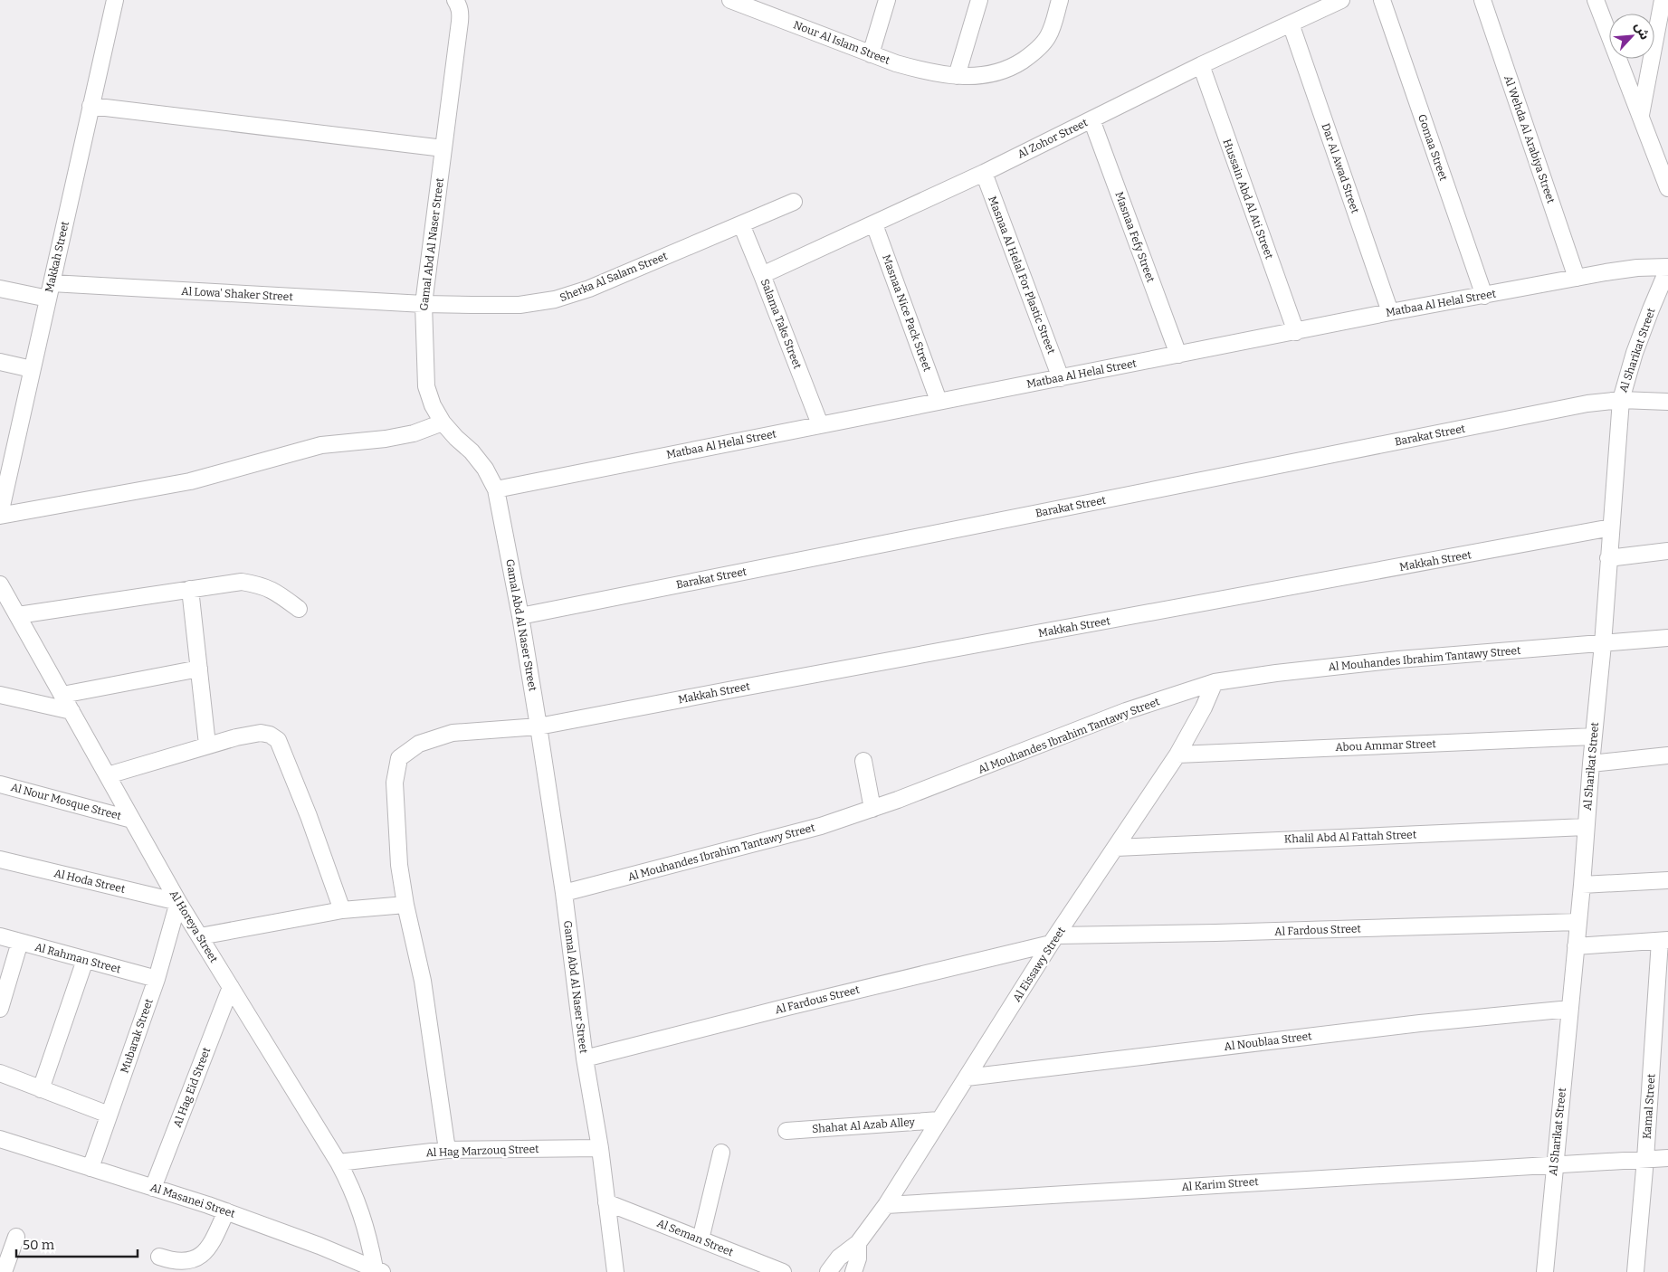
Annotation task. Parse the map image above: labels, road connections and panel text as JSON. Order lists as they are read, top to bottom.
{
  "streets": {
    "street": [
      "Nour Al Islam Street",
      "Al Zohor Street",
      "Al Wehda Al Arabiya Street",
      "Gomaa Street",
      "Dar Al Awad Street",
      "Hussain Abd Al Ati Street",
      "Masnaa Fefy Street",
      "Gamal Abd Al Naser Street",
      "Makkah Street",
      "Masnaa Al Helal For Plastic Street",
      "Sherka Al Salam Street",
      "Al Lowa' Shaker Street",
      "Matbaa Al Helal Street",
      "Masnaa Nice Pack Street",
      "Salama Taks Street",
      "Al Sharikat Street",
      "Barakat Street",
      "Al Mouhandes Ibrahim Tantawy Street",
      "Abou Ammar Street",
      "Al Nour Mosque Street",
      "Khalil Abd Al Fattah Street",
      "Al Hoda Street",
      "Al Horeya Street",
      "Al Fardous Street",
      "Al Rahman Street",
      "Al Eissawy Street",
      "Mubarak Street",
      "Al Noublaa Street",
      "Al Hag Eid Street",
      "Kamal Street",
      "Shahat Al Azab Alley",
      "Al Hag Marzouq Street",
      "Al Karim Street",
      "Al Masanei Street",
      "Al Seman Street"
    ]
  },
  "crossings": [
    ["Al Zohor Street", "Dar Al Awad Street"],
    ["Al Zohor Street", "Hussain Abd Al Ati Street"],
    ["Al Zohor Street", "Masnaa Fefy Street"],
    ["Al Zohor Street", "Masnaa Al Helal For Plastic Street"],
    ["Al Zohor Street", "Masnaa Nice Pack Street"],
    ["Al Zohor Street", "Salama Taks Street"],
    ["Al Wehda Al Arabiya Street", "Matbaa Al Helal Street"],
    ["Gomaa Street", "Matbaa Al Helal Street"],
    ["Dar Al Awad Street", "Matbaa Al Helal Street"],
    ["Hussain Abd Al Ati Street", "Matbaa Al Helal Street"],
    ["Masnaa Fefy Street", "Matbaa Al Helal Street"],
    ["Gamal Abd Al Naser Street", "Makkah Street"],
    ["Gamal Abd Al Naser Street", "Sherka Al Salam Street"],
    ["Gamal Abd Al Naser Street", "Al Lowa' Shaker Street"],
    ["Gamal Abd Al Naser Street", "Matbaa Al Helal Street"],
    ["Gamal Abd Al Naser Street", "Barakat Street"],
    ["Gamal Abd Al Naser Street", "Al Mouhandes Ibrahim Tantawy Street"],
    ["Gamal Abd Al Naser Street", "Al Fardous Street"],
    ["Gamal Abd Al Naser Street", "Al Hag Marzouq Street"],
    ["Gamal Abd Al Naser Street", "Al Seman Street"],
    ["Makkah Street", "Al Lowa' Shaker Street"],
    ["Makkah Street", "Al Sharikat Street"],
    ["Makkah Street", "Al Hag Marzouq Street"],
    ["Masnaa Al Helal For Plastic Street", "Matbaa Al Helal Street"],
    ["Sherka Al Salam Street", "Al Lowa' Shaker Street"],
    ["Sherka Al Salam Street", "Salama Taks Street"],
    ["Matbaa Al Helal Street", "Masnaa Nice Pack Street"],
    ["Matbaa Al Helal Street", "Salama Taks Street"],
    ["Matbaa Al Helal Street", "Al Sharikat Street"],
    ["Al Sharikat Street", "Barakat Street"],
    ["Al Sharikat Street", "Al Mouhandes Ibrahim Tantawy Street"],
    ["Al Sharikat Street", "Abou Ammar Street"],
    ["Al Sharikat Street", "Khalil Abd Al Fattah Street"],
    ["Al Sharikat Street", "Al Fardous Street"],
    ["Al Sharikat Street", "Al Noublaa Street"],
    ["Al Sharikat Street", "Al Karim Street"],
    ["Al Mouhandes Ibrahim Tantawy Street", "Al Eissawy Street"],
    ["Abou Ammar Street", "Al Eissawy Street"],
    ["Al Nour Mosque Street", "Al Horeya Street"],
    ["Khalil Abd Al Fattah Street", "Al Eissawy Street"],
    ["Al Hoda Street", "Al Horeya Street"],
    ["Al Hoda Street", "Mubarak Street"],
    ["Al Horeya Street", "Mubarak Street"],
    ["Al Horeya Street", "Al Hag Eid Street"],
    ["Al Horeya Street", "Al Hag Marzouq Street"],
    ["Al Horeya Street", "Al Masanei Street"],
    ["Al Fardous Street", "Al Eissawy Street"],
    ["Al Rahman Street", "Mubarak Street"],
    ["Al Eissawy Street", "Al Noublaa Street"],
    ["Al Eissawy Street", "Shahat Al Azab Alley"],
    ["Al Eissawy Street", "Al Karim Street"],
    ["Mubarak Street", "Al Masanei Street"],
    ["Al Hag Eid Street", "Al Masanei Street"],
    ["Kamal Street", "Al Karim Street"]
  ],
  "scale_bar": "50 m",
  "north": "top right"
}
